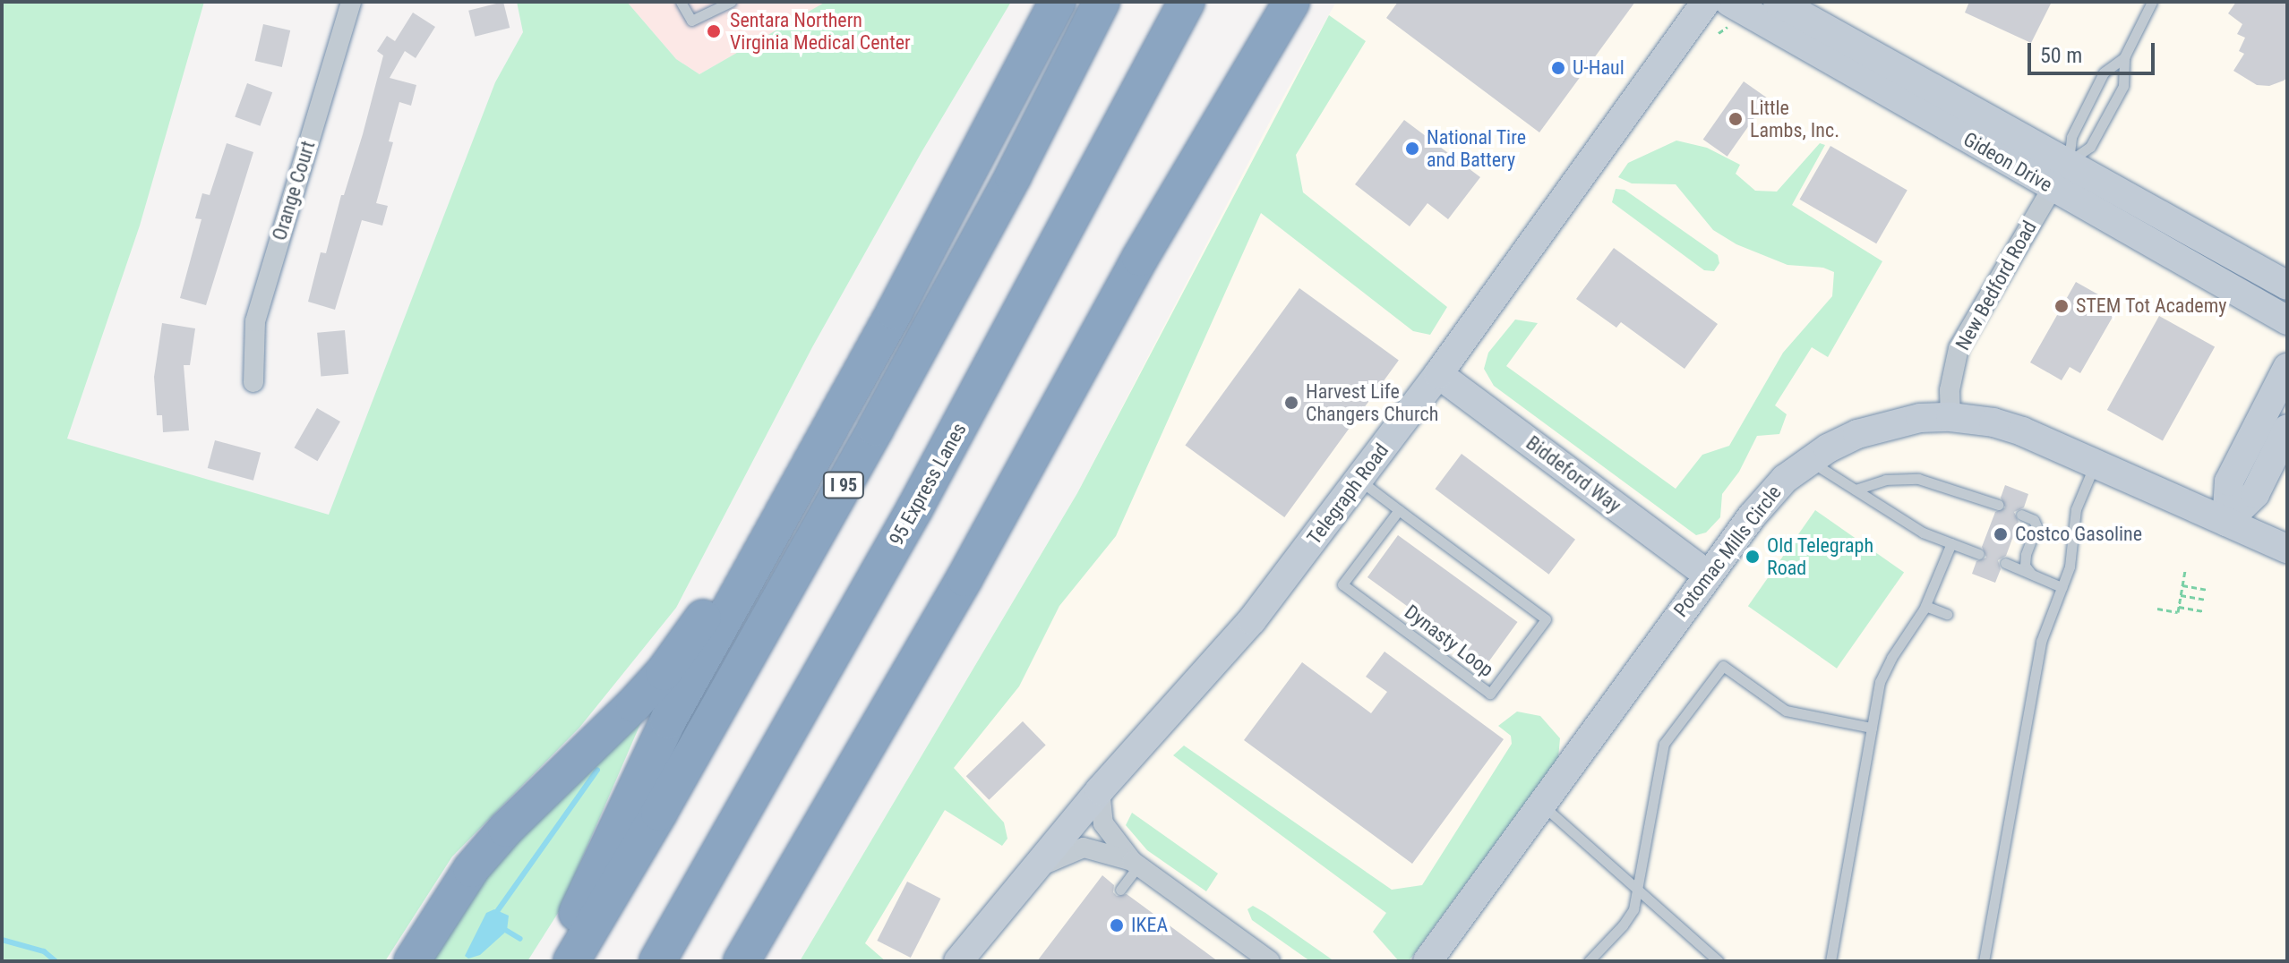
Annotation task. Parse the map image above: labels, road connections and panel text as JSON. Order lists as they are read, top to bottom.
{
  "streets": {
    "highway": ["95 Express Lanes", "I 95"],
    "street": [
      "Gideon Drive",
      "Orange Court",
      "New Bedford Road",
      "Biddeford Way",
      "Telegraph Road",
      "Potomac Mills Circle"
    ],
    "lane": ["Dynasty Loop"]
  },
  "crossings": [
    ["Gideon Drive", "New Bedford Road"],
    ["New Bedford Road", "Potomac Mills Circle"],
    ["Biddeford Way", "Telegraph Road"],
    ["Biddeford Way", "Potomac Mills Circle"],
    ["Telegraph Road", "Dynasty Loop"]
  ],
  "places": [
    "Sentara Northern Virginia Medical Center",
    "U-Haul",
    "Little Lambs, Inc.",
    "National Tire and Battery",
    "STEM Tot Academy",
    "Harvest Life Changers Church",
    "Costco Gasoline",
    "Old Telegraph Road",
    "IKEA"
  ],
  "scale_bar": "50 m"
}
